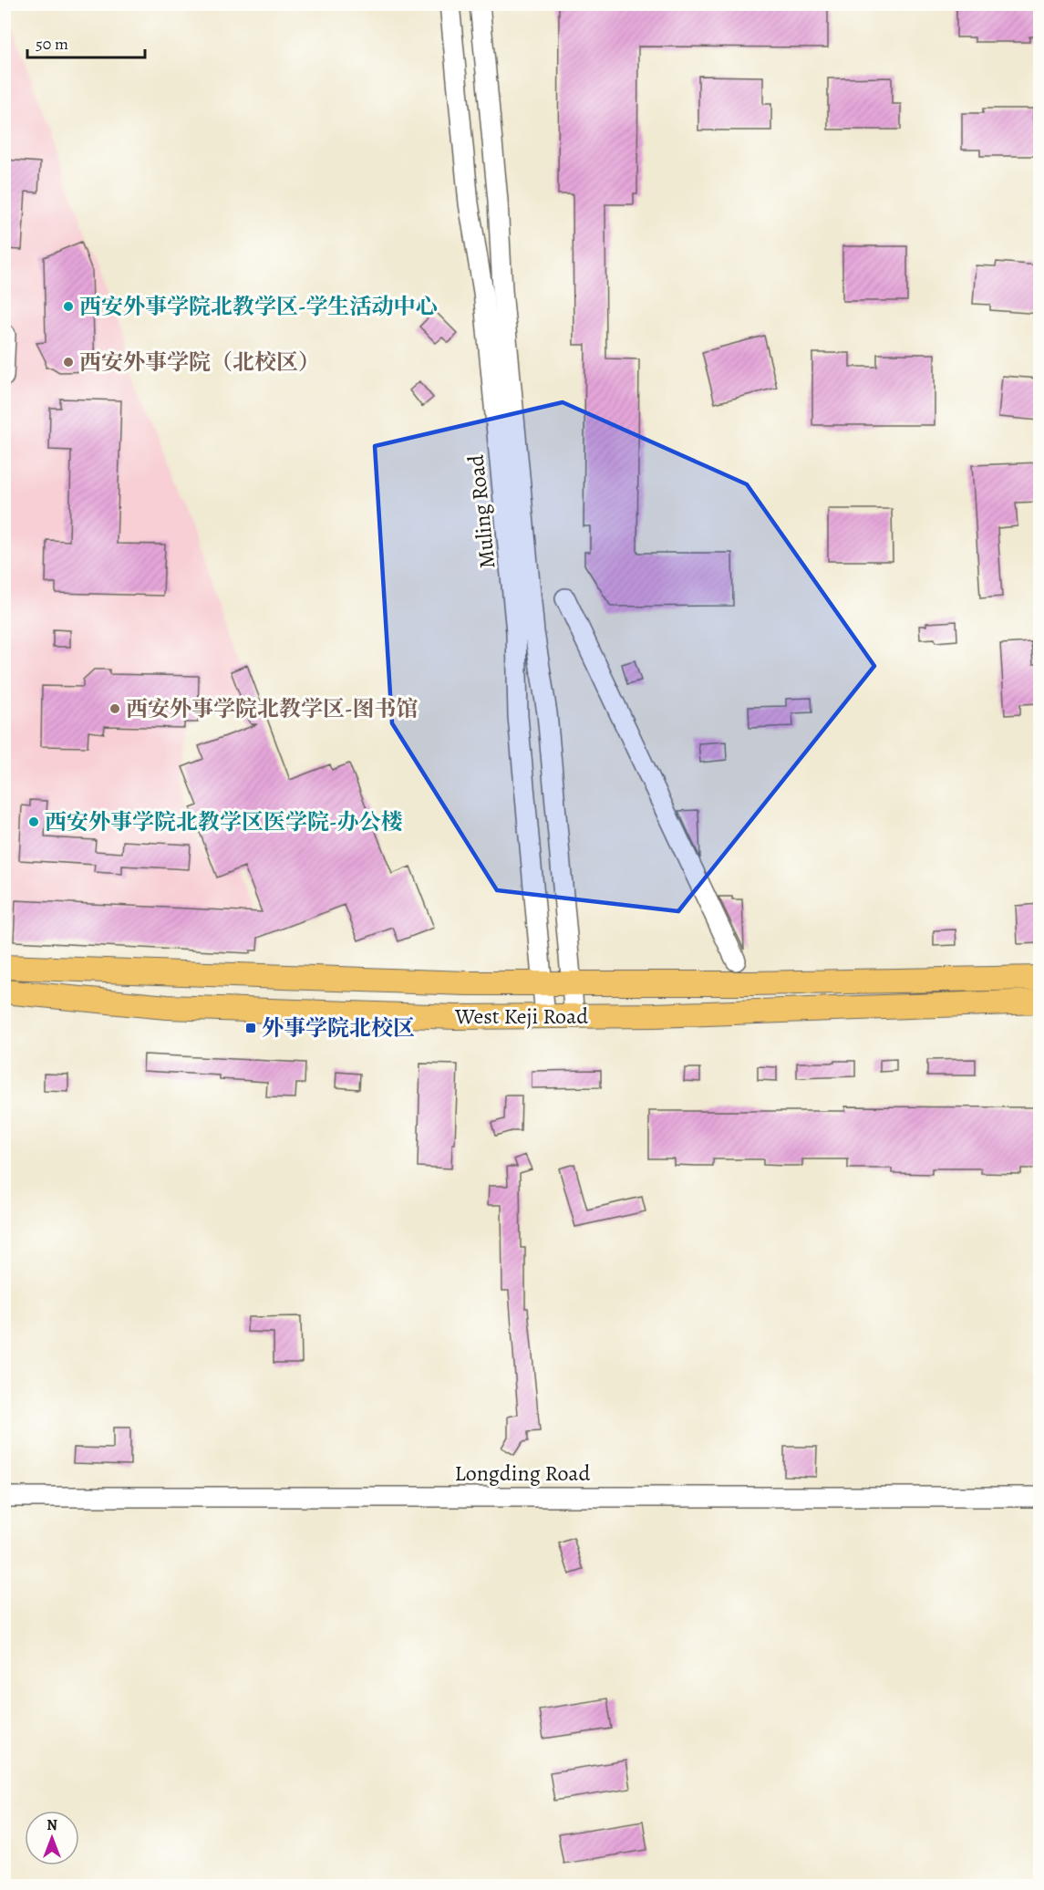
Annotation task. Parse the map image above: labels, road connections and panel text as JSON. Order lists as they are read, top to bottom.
{
  "streets": {
    "main road": ["West Keji Road"],
    "street": ["Muling Road", "Longding Road"]
  },
  "crossings": [
    ["Muling Road", "West Keji Road"]
  ],
  "places": {
    "other": [
      "西安外事学院北教学区-学生活动中心",
      "西安外事学院（北校区）",
      "西安外事学院北教学区-图书馆",
      "西安外事学院北教学区医学院-办公楼"
    ],
    "transit": ["外事学院北校区"]
  },
  "scale_bar": "50 m",
  "north": "top"
}
